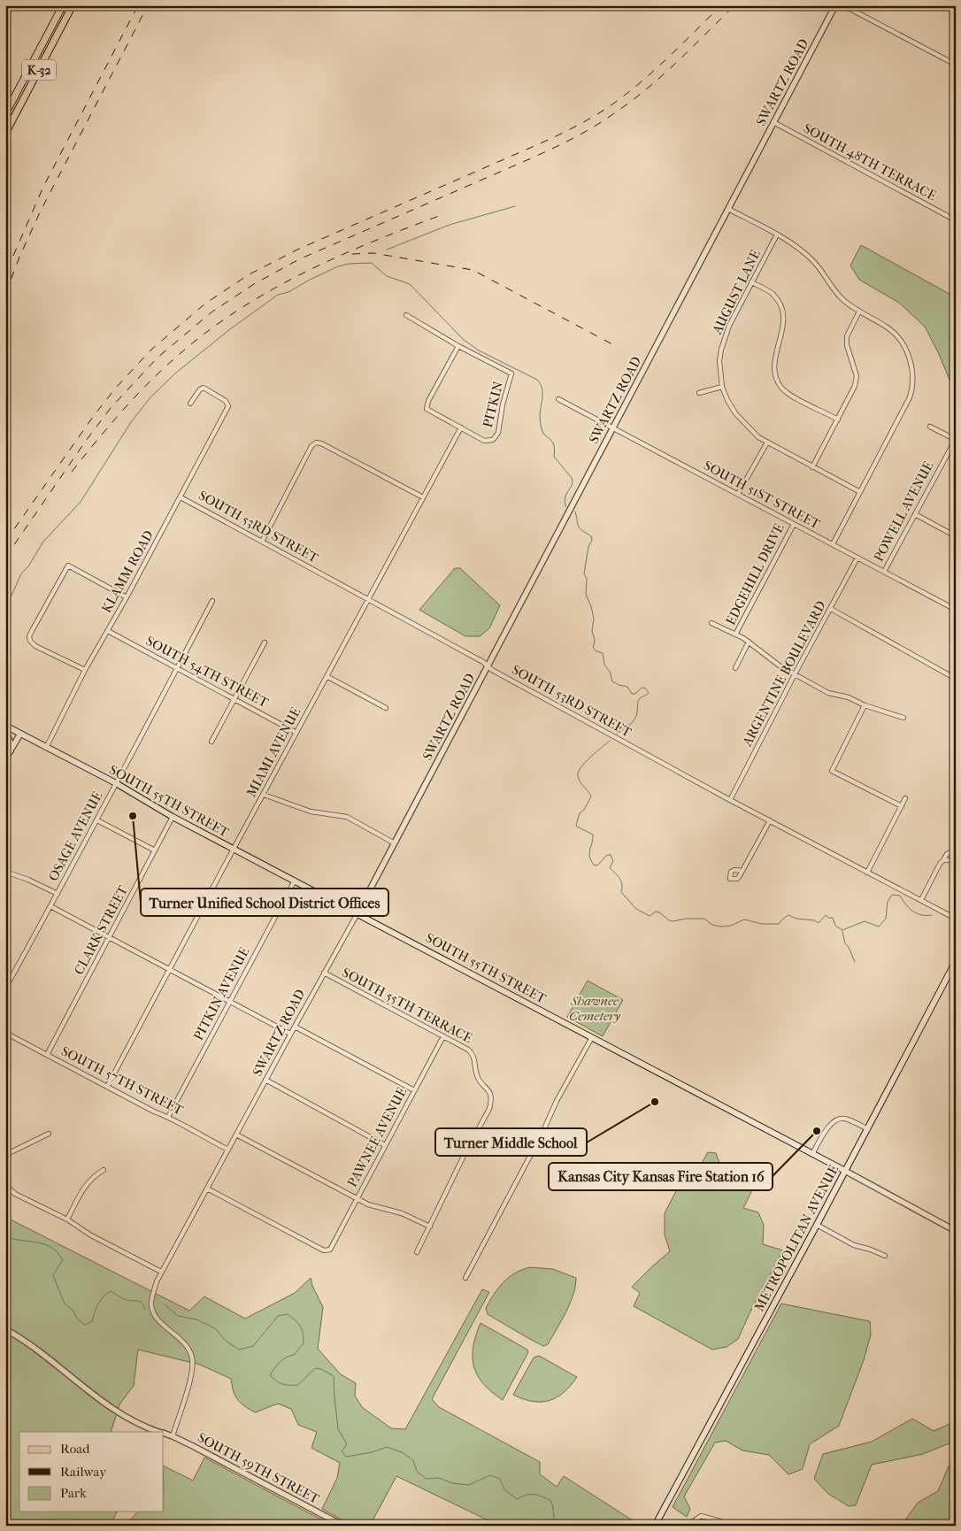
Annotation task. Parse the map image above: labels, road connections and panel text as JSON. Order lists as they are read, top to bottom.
{
  "streets": {
    "main road": ["K-32", "SOUTH 55TH STREET", "METROPOLITAN AVENUE"],
    "street": [
      "SWARTZ ROAD",
      "SOUTH 48TH TERRACE",
      "AUGUST LANE",
      "PITKIN",
      "SOUTH 51ST STREET",
      "POWELL AVENUE",
      "SOUTH 53RD STREET",
      "KLAMM ROAD",
      "EDGEHILL DRIVE",
      "SOUTH 54TH STREET",
      "ARGENTINE BOULEVARD",
      "MIAMI AVENUE",
      "OSAGE AVENUE",
      "CLARK STREET",
      "PITKIN AVENUE",
      "SOUTH 55TH TERRACE",
      "SOUTH 57TH STREET",
      "PAWNEE AVENUE",
      "SOUTH 59TH STREET"
    ]
  },
  "crossings": [
    ["SWARTZ ROAD", "SOUTH 48TH TERRACE"],
    ["SWARTZ ROAD", "SOUTH 51ST STREET"],
    ["SWARTZ ROAD", "SOUTH 53RD STREET"],
    ["SWARTZ ROAD", "SOUTH 55TH STREET"],
    ["SWARTZ ROAD", "SOUTH 55TH TERRACE"],
    ["SWARTZ ROAD", "SOUTH 57TH STREET"],
    ["SWARTZ ROAD", "PAWNEE AVENUE"],
    ["SWARTZ ROAD", "SOUTH 59TH STREET"],
    ["PITKIN", "MIAMI AVENUE"],
    ["SOUTH 51ST STREET", "POWELL AVENUE"],
    ["SOUTH 51ST STREET", "EDGEHILL DRIVE"],
    ["SOUTH 51ST STREET", "ARGENTINE BOULEVARD"],
    ["SOUTH 53RD STREET", "KLAMM ROAD"],
    ["SOUTH 53RD STREET", "ARGENTINE BOULEVARD"],
    ["SOUTH 53RD STREET", "MIAMI AVENUE"],
    ["KLAMM ROAD", "SOUTH 54TH STREET"],
    ["KLAMM ROAD", "SOUTH 55TH STREET"],
    ["SOUTH 54TH STREET", "MIAMI AVENUE"],
    ["SOUTH 54TH STREET", "OSAGE AVENUE"],
    ["MIAMI AVENUE", "SOUTH 55TH STREET"],
    ["MIAMI AVENUE", "SOUTH 57TH STREET"],
    ["SOUTH 55TH STREET", "OSAGE AVENUE"],
    ["SOUTH 55TH STREET", "CLARK STREET"],
    ["SOUTH 55TH STREET", "PITKIN AVENUE"],
    ["SOUTH 55TH STREET", "METROPOLITAN AVENUE"],
    ["CLARK STREET", "SOUTH 57TH STREET"],
    ["PITKIN AVENUE", "SOUTH 57TH STREET"],
    ["SOUTH 55TH TERRACE", "PAWNEE AVENUE"]
  ],
  "parks": ["Shawnee Cemetery"],
  "places": ["Turner Unified School District Offices", "Turner Middle School", "Kansas City Kansas Fire Station 16"],
  "legend": ["Road", "Railway", "Park"]
}
